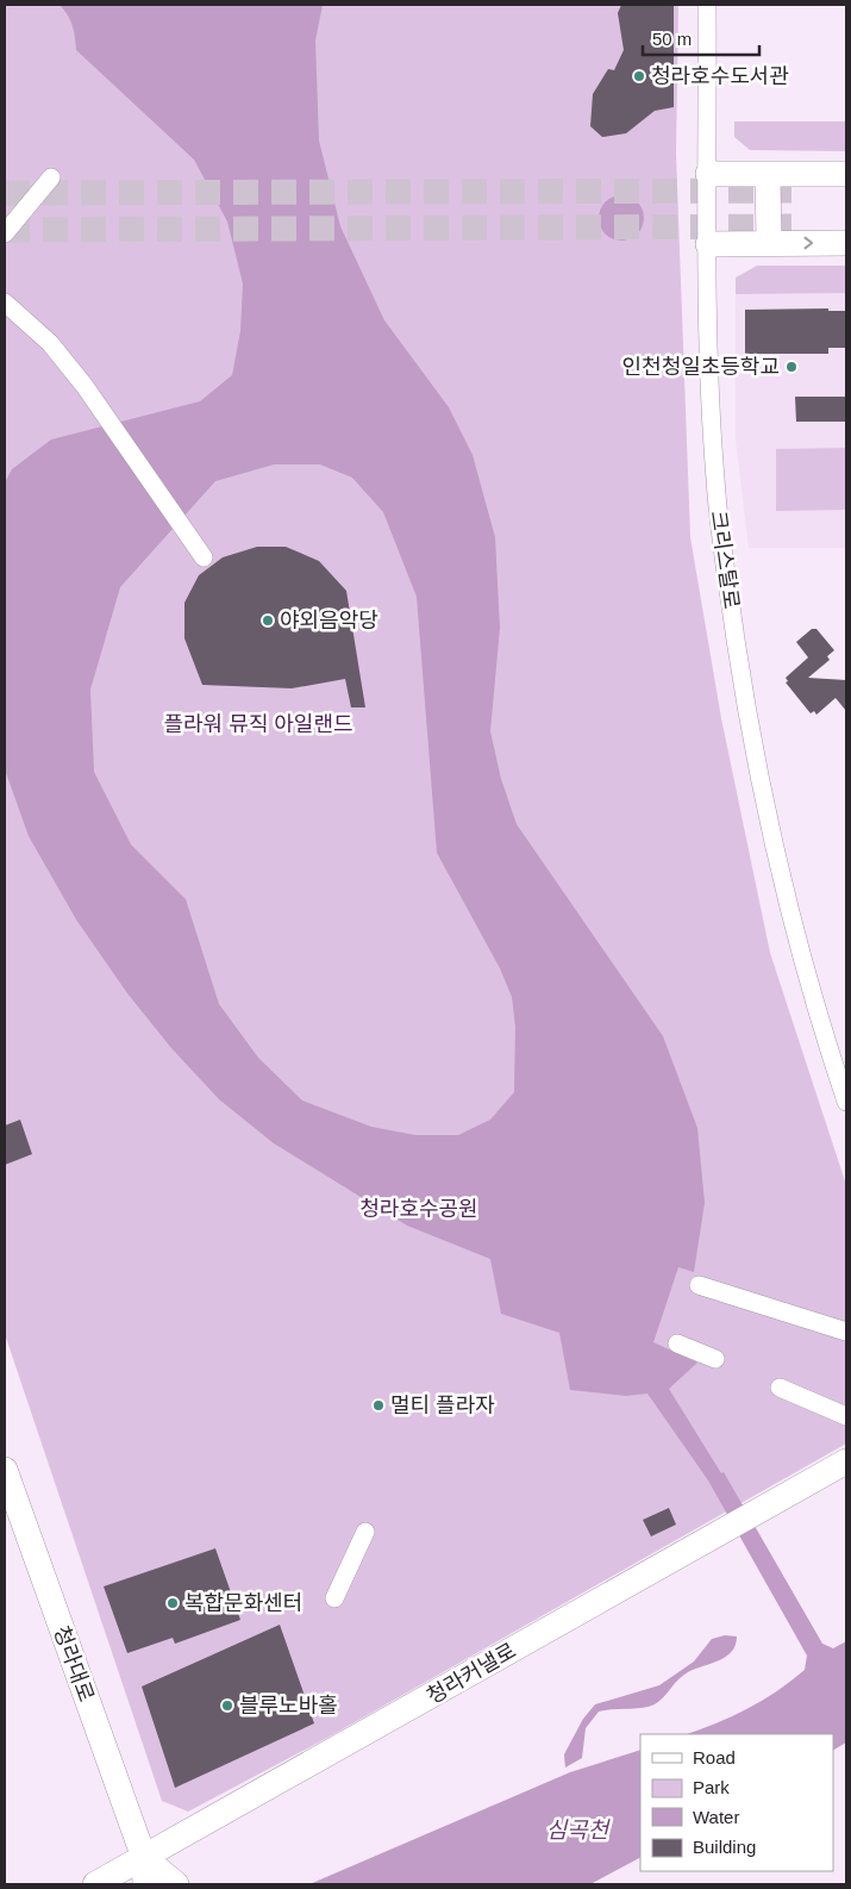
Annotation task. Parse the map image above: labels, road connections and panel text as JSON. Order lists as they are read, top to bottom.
{
  "streets": {
    "street": ["크리스탈로", "청라대로", "청라커낼로"]
  },
  "crossings": [
    ["청라대로", "청라커낼로"]
  ],
  "water": ["심곡천"],
  "parks": ["플라워 뮤직 아일랜드", "청라호수공원"],
  "places": [
    "청라호수도서관",
    "인천청일초등학교",
    "야외음악당",
    "멀티 플라자",
    "복합문화센터",
    "블루노바홀"
  ],
  "legend": [
    "Road",
    "Park",
    "Water",
    "Building"
  ],
  "scale_bar": "50 m"
}
